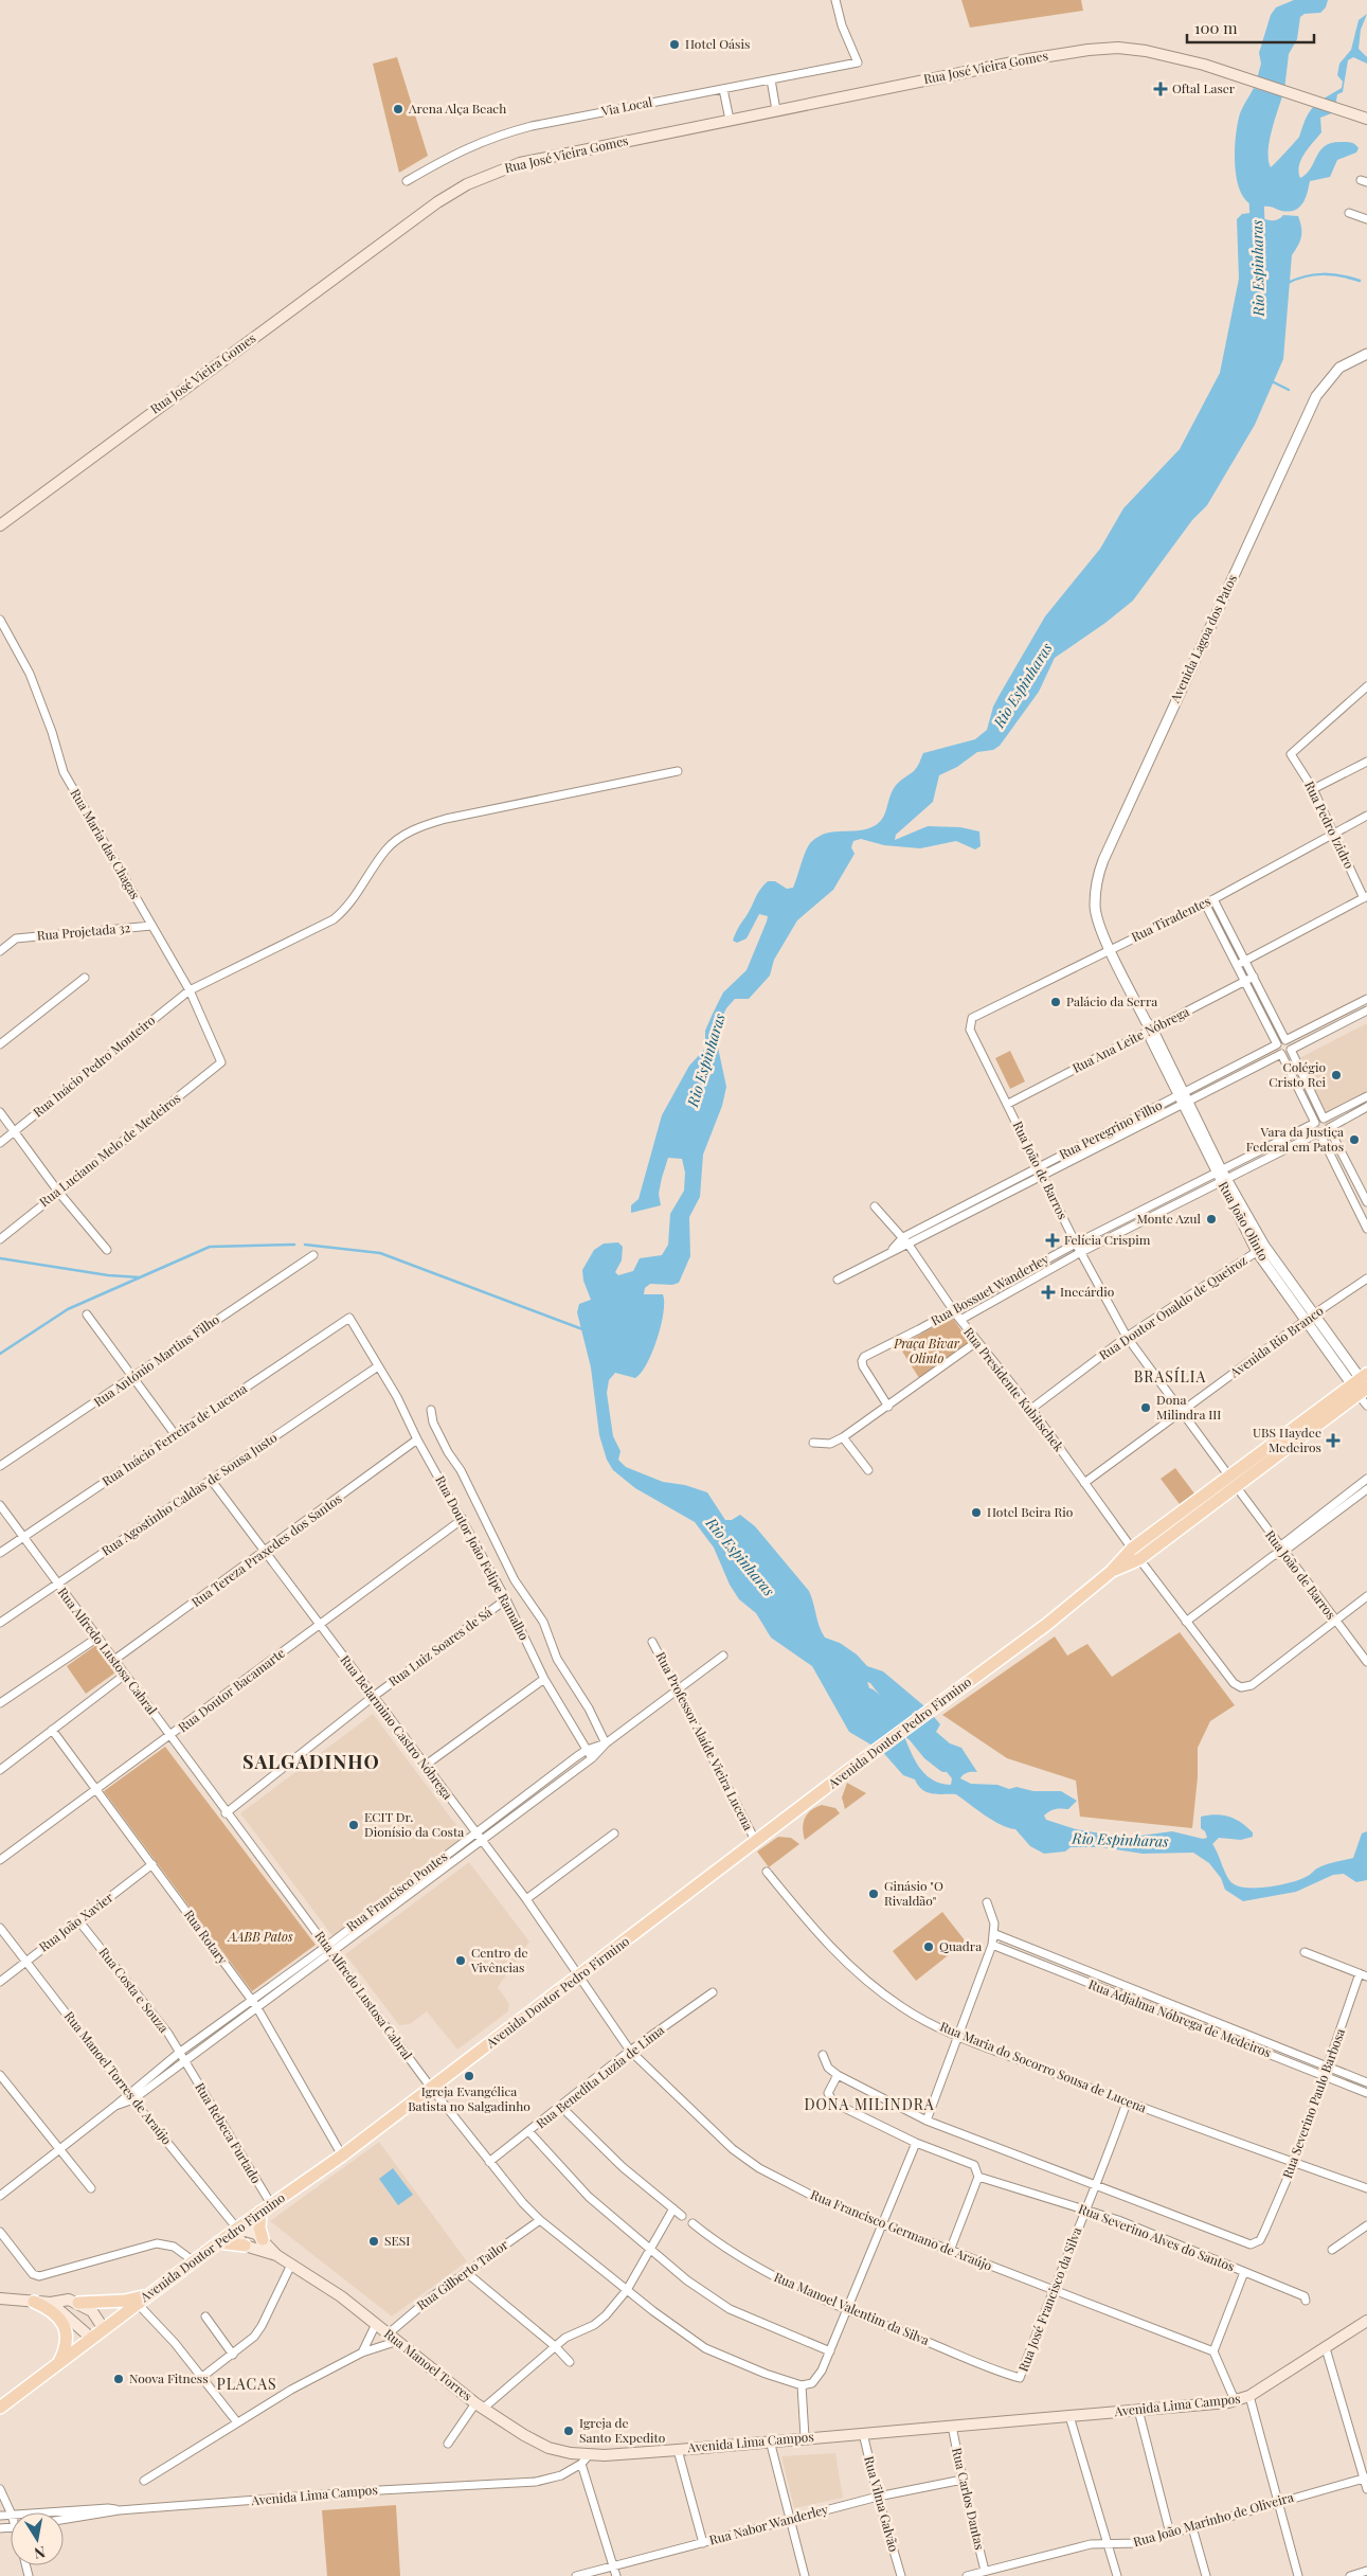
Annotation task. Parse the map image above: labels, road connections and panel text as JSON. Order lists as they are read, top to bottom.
{
  "streets": {
    "main road": [
      "Rua José Vieira Gomes",
      "Avenida Doutor Pedro Firmino",
      "Rua Manoel Torres",
      "Avenida Lima Campos"
    ],
    "street": [
      "Via Local",
      "Avenida Lagoa dos Patos",
      "Rua Pedro Izidro",
      "Rua Maria das Chagas",
      "Rua Tiradentes",
      "Rua Projetada 32",
      "Rua Ana Leite Nóbrega",
      "Rua Inácio Pedro Monteiro",
      "Rua Peregrino Filho",
      "Rua Luciano Melo de Medeiros",
      "Rua João de Barros",
      "Rua João Olinto",
      "Rua Bossuet Wanderley",
      "Rua Doutor Onaldo de Queiroz",
      "Avenida Rio Branco",
      "Rua António Martins Filho",
      "Rua Presidente Kubitschek",
      "Rua Inácio Ferreira de Lucena",
      "Rua Agostinho Caldas de Sousa Justo",
      "Rua Tereza Praxedes dos Santos",
      "Rua Doutor João Felipe Ramalho",
      "Rua Luiz Soares de Sá",
      "Rua Alfredo Lustosa Cabral",
      "Rua Doutor Bacamarte",
      "Rua Belarmino Castro Nóbrega",
      "Rua Professor Alaíde Vieira Lucena",
      "Rua Francisco Pontes",
      "Rua João Xavier",
      "Rua Rotary",
      "Rua Costa e Souza",
      "Rua Adjalma Nóbrega de Medeiros",
      "Rua Maria do Socorro Sousa de Lucena",
      "Rua Benedita Luzia de Lima",
      "Rua Manoel Torres de Araújo",
      "Rua Severino Paulo Barbosa",
      "Rua Rebeca Furtado",
      "Rua Francisco Germano de Araújo",
      "Rua Severino Alves do Santos",
      "Rua Gilberto Tailor",
      "Rua José Francisco da Silva",
      "Rua Manoel Valentim da Silva",
      "Rua Carlos Dantas",
      "Rua Vilma Galvão",
      "Rua João Marinho de Oliveira",
      "Rua Nabor Wanderley"
    ]
  },
  "crossings": [
    ["Avenida Lagoa dos Patos", "Rua Tiradentes"],
    ["Avenida Lagoa dos Patos", "Rua João Olinto"],
    ["Rua Pedro Izidro", "Rua Tiradentes"],
    ["Rua Maria das Chagas", "Rua Projetada 32"],
    ["Rua Maria das Chagas", "Rua Inácio Pedro Monteiro"],
    ["Rua Maria das Chagas", "Rua Luciano Melo de Medeiros"],
    ["Rua Tiradentes", "Rua João de Barros"],
    ["Rua Tiradentes", "Rua João Olinto"],
    ["Rua Ana Leite Nóbrega", "Rua João de Barros"],
    ["Rua Ana Leite Nóbrega", "Rua João Olinto"],
    ["Rua Peregrino Filho", "Rua João de Barros"],
    ["Rua Peregrino Filho", "Rua João Olinto"],
    ["Rua Peregrino Filho", "Rua Presidente Kubitschek"],
    ["Rua João de Barros", "Rua Bossuet Wanderley"],
    ["Rua João de Barros", "Rua Doutor Onaldo de Queiroz"],
    ["Rua João de Barros", "Avenida Rio Branco"],
    ["Rua João de Barros", "Avenida Doutor Pedro Firmino"],
    ["Rua João Olinto", "Rua Bossuet Wanderley"],
    ["Rua João Olinto", "Rua Doutor Onaldo de Queiroz"],
    ["Rua João Olinto", "Avenida Rio Branco"],
    ["Rua João Olinto", "Avenida Doutor Pedro Firmino"],
    ["Rua Bossuet Wanderley", "Rua Presidente Kubitschek"],
    ["Rua Doutor Onaldo de Queiroz", "Rua Presidente Kubitschek"],
    ["Avenida Rio Branco", "Rua Presidente Kubitschek"],
    ["Rua Presidente Kubitschek", "Avenida Doutor Pedro Firmino"],
    ["Rua Inácio Ferreira de Lucena", "Rua Agostinho Caldas de Sousa Justo"],
    ["Rua Inácio Ferreira de Lucena", "Rua Doutor João Felipe Ramalho"],
    ["Rua Inácio Ferreira de Lucena", "Rua Alfredo Lustosa Cabral"],
    ["Rua Agostinho Caldas de Sousa Justo", "Rua Doutor João Felipe Ramalho"],
    ["Rua Agostinho Caldas de Sousa Justo", "Rua Alfredo Lustosa Cabral"],
    ["Rua Agostinho Caldas de Sousa Justo", "Rua Belarmino Castro Nóbrega"],
    ["Rua Tereza Praxedes dos Santos", "Rua Doutor João Felipe Ramalho"],
    ["Rua Tereza Praxedes dos Santos", "Rua Alfredo Lustosa Cabral"],
    ["Rua Tereza Praxedes dos Santos", "Rua Belarmino Castro Nóbrega"],
    ["Rua Doutor João Felipe Ramalho", "Rua Luiz Soares de Sá"],
    ["Rua Doutor João Felipe Ramalho", "Rua Doutor Bacamarte"],
    ["Rua Doutor João Felipe Ramalho", "Rua Francisco Pontes"],
    ["Rua Luiz Soares de Sá", "Rua Alfredo Lustosa Cabral"],
    ["Rua Luiz Soares de Sá", "Rua Belarmino Castro Nóbrega"],
    ["Rua Alfredo Lustosa Cabral", "Rua Doutor Bacamarte"],
    ["Rua Alfredo Lustosa Cabral", "Avenida Doutor Pedro Firmino"],
    ["Rua Alfredo Lustosa Cabral", "Rua Francisco Pontes"],
    ["Rua Alfredo Lustosa Cabral", "Rua Benedita Luzia de Lima"],
    ["Rua Alfredo Lustosa Cabral", "Rua Gilberto Tailor"],
    ["Rua Doutor Bacamarte", "Rua Belarmino Castro Nóbrega"],
    ["Rua Doutor Bacamarte", "Rua Rotary"],
    ["Rua Belarmino Castro Nóbrega", "Avenida Doutor Pedro Firmino"],
    ["Rua Belarmino Castro Nóbrega", "Rua Francisco Pontes"],
    ["Rua Belarmino Castro Nóbrega", "Rua Francisco Germano de Araújo"],
    ["Avenida Doutor Pedro Firmino", "Rua Professor Alaíde Vieira Lucena"],
    ["Avenida Doutor Pedro Firmino", "Rua Rotary"],
    ["Avenida Doutor Pedro Firmino", "Rua Manoel Torres de Araújo"],
    ["Avenida Doutor Pedro Firmino", "Rua Rebeca Furtado"],
    ["Avenida Doutor Pedro Firmino", "Rua Francisco Germano de Araújo"],
    ["Avenida Doutor Pedro Firmino", "Rua Manoel Torres"],
    ["Rua Professor Alaíde Vieira Lucena", "Rua Francisco Pontes"],
    ["Rua Francisco Pontes", "Rua Rotary"],
    ["Rua Francisco Pontes", "Rua Costa e Souza"],
    ["Rua Francisco Pontes", "Rua Manoel Torres de Araújo"],
    ["Rua Francisco Pontes", "Rua Rebeca Furtado"],
    ["Rua João Xavier", "Rua Rotary"],
    ["Rua João Xavier", "Rua Costa e Souza"],
    ["Rua João Xavier", "Rua Manoel Torres de Araújo"],
    ["Rua Costa e Souza", "Rua Rebeca Furtado"],
    ["Rua Adjalma Nóbrega de Medeiros", "Rua Severino Paulo Barbosa"],
    ["Rua Maria do Socorro Sousa de Lucena", "Rua Severino Paulo Barbosa"],
    ["Rua Maria do Socorro Sousa de Lucena", "Rua José Francisco da Silva"],
    ["Rua Benedita Luzia de Lima", "Rua Francisco Germano de Araújo"],
    ["Rua Manoel Torres de Araújo", "Rua Manoel Torres"],
    ["Rua Severino Paulo Barbosa", "Rua Severino Alves do Santos"],
    ["Rua Francisco Germano de Araújo", "Rua José Francisco da Silva"],
    ["Rua Severino Alves do Santos", "Rua José Francisco da Silva"],
    ["Rua Gilberto Tailor", "Rua Manoel Torres"],
    ["Rua José Francisco da Silva", "Rua Manoel Valentim da Silva"],
    ["Rua Manoel Torres", "Avenida Lima Campos"],
    ["Avenida Lima Campos", "Rua Carlos Dantas"],
    ["Avenida Lima Campos", "Rua Vilma Galvão"],
    ["Rua Carlos Dantas", "Rua João Marinho de Oliveira"],
    ["Rua Carlos Dantas", "Rua Nabor Wanderley"],
    ["Rua Vilma Galvão", "Rua Nabor Wanderley"]
  ],
  "districts": [
    "BRASÍLIA",
    "SALGADINHO",
    "DONA MILINDRA",
    "PLACAS"
  ],
  "water": ["Rio Espinharas"],
  "parks": ["Praça Bivar Olinto", "AABB Patos"],
  "places": {
    "other": [
      "Hotel Oásis",
      "Arena Alça Beach",
      "Palácio da Serra",
      "Colégio Cristo Rei",
      "Vara da Justiça Federal em Patos",
      "Monte Azul",
      "Dona Milindra III",
      "Hotel Beira Rio",
      "ECIT Dr. Dionísio da Costa",
      "Ginásio \"O Rivaldão\"",
      "Quadra",
      "Centro de Vivências",
      "Igreja Evangélica Batista no Salgadinho",
      "SESI",
      "Noova Fitness",
      "Igreja de Santo Expedito"
    ],
    "health": [
      "Oftal Laser",
      "Felícia Crispim",
      "Inecárdio",
      "UBS Haydee Medeiros"
    ]
  },
  "scale_bar": "100 m",
  "north": "bottom"
}
